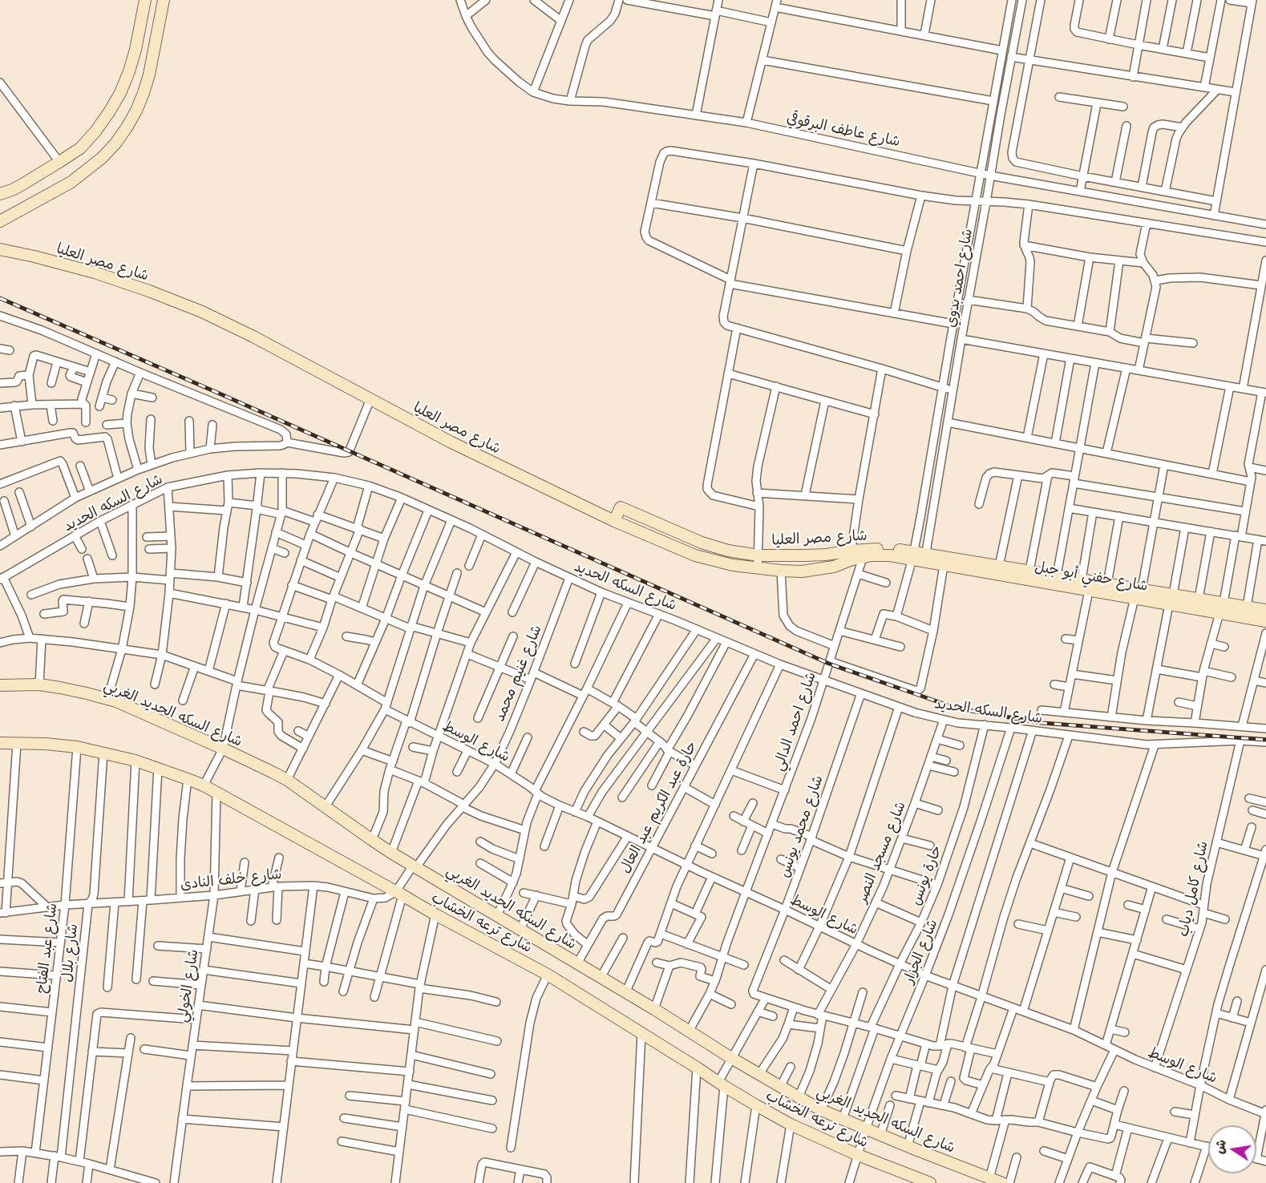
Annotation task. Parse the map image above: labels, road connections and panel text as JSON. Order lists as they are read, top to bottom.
{
  "streets": {
    "street": [
      "شارع عاطف البرقوقي",
      "شارع مصر العليا",
      "شارع احمد بدوي",
      "شارع السكه الحديد",
      "شارع حفني أبو جبل",
      "شارع غنيم محمد",
      "شارع السكه الحديد الغربي",
      "شارع احمد الدالي",
      "شارع الوسط",
      "حارة عبد الكريم عبد العال",
      "شارع محمد يونس",
      "شارع مسجد النصر",
      "حارة يونس",
      "شارع خلف النادى",
      "شارع كامل دياب",
      "شارع ترعه الخشاب",
      "شارع عبد الفتاح",
      "شارع الجزار",
      "شارع بلال",
      "شارع الخولي"
    ]
  },
  "crossings": [
    ["شارع عاطف البرقوقي", "شارع احمد بدوي"],
    ["شارع مصر العليا", "شارع احمد بدوي"],
    ["شارع مصر العليا", "شارع السكه الحديد"],
    ["شارع مصر العليا", "شارع حفني أبو جبل"],
    ["شارع مصر العليا", "شارع احمد الدالي"],
    ["شارع احمد بدوي", "شارع حفني أبو جبل"],
    ["شارع السكه الحديد", "شارع غنيم محمد"],
    ["شارع السكه الحديد", "شارع احمد الدالي"],
    ["شارع السكه الحديد", "حارة عبد الكريم عبد العال"],
    ["شارع السكه الحديد", "شارع محمد يونس"],
    ["شارع السكه الحديد", "شارع مسجد النصر"],
    ["شارع السكه الحديد", "حارة يونس"],
    ["شارع السكه الحديد", "شارع كامل دياب"],
    ["شارع السكه الحديد", "شارع الجزار"],
    ["شارع غنيم محمد", "شارع السكه الحديد الغربي"],
    ["شارع غنيم محمد", "شارع الوسط"],
    ["شارع غنيم محمد", "شارع خلف النادى"],
    ["شارع غنيم محمد", "شارع ترعه الخشاب"],
    ["شارع السكه الحديد الغربي", "شارع احمد الدالي"],
    ["شارع السكه الحديد الغربي", "حارة عبد الكريم عبد العال"],
    ["شارع السكه الحديد الغربي", "شارع مسجد النصر"],
    ["شارع السكه الحديد الغربي", "حارة يونس"],
    ["شارع السكه الحديد الغربي", "شارع الجزار"],
    ["شارع احمد الدالي", "شارع الوسط"],
    ["شارع الوسط", "حارة عبد الكريم عبد العال"],
    ["شارع الوسط", "شارع محمد يونس"],
    ["شارع الوسط", "شارع مسجد النصر"],
    ["شارع الوسط", "حارة يونس"],
    ["شارع الوسط", "شارع كامل دياب"],
    ["شارع الوسط", "شارع الجزار"],
    ["شارع خلف النادى", "شارع ترعه الخشاب"],
    ["شارع خلف النادى", "شارع عبد الفتاح"],
    ["شارع خلف النادى", "شارع بلال"],
    ["شارع خلف النادى", "شارع الخولي"],
    ["شارع ترعه الخشاب", "شارع عبد الفتاح"],
    ["شارع ترعه الخشاب", "شارع الجزار"],
    ["شارع ترعه الخشاب", "شارع بلال"],
    ["شارع ترعه الخشاب", "شارع الخولي"]
  ],
  "north": "left"
}
